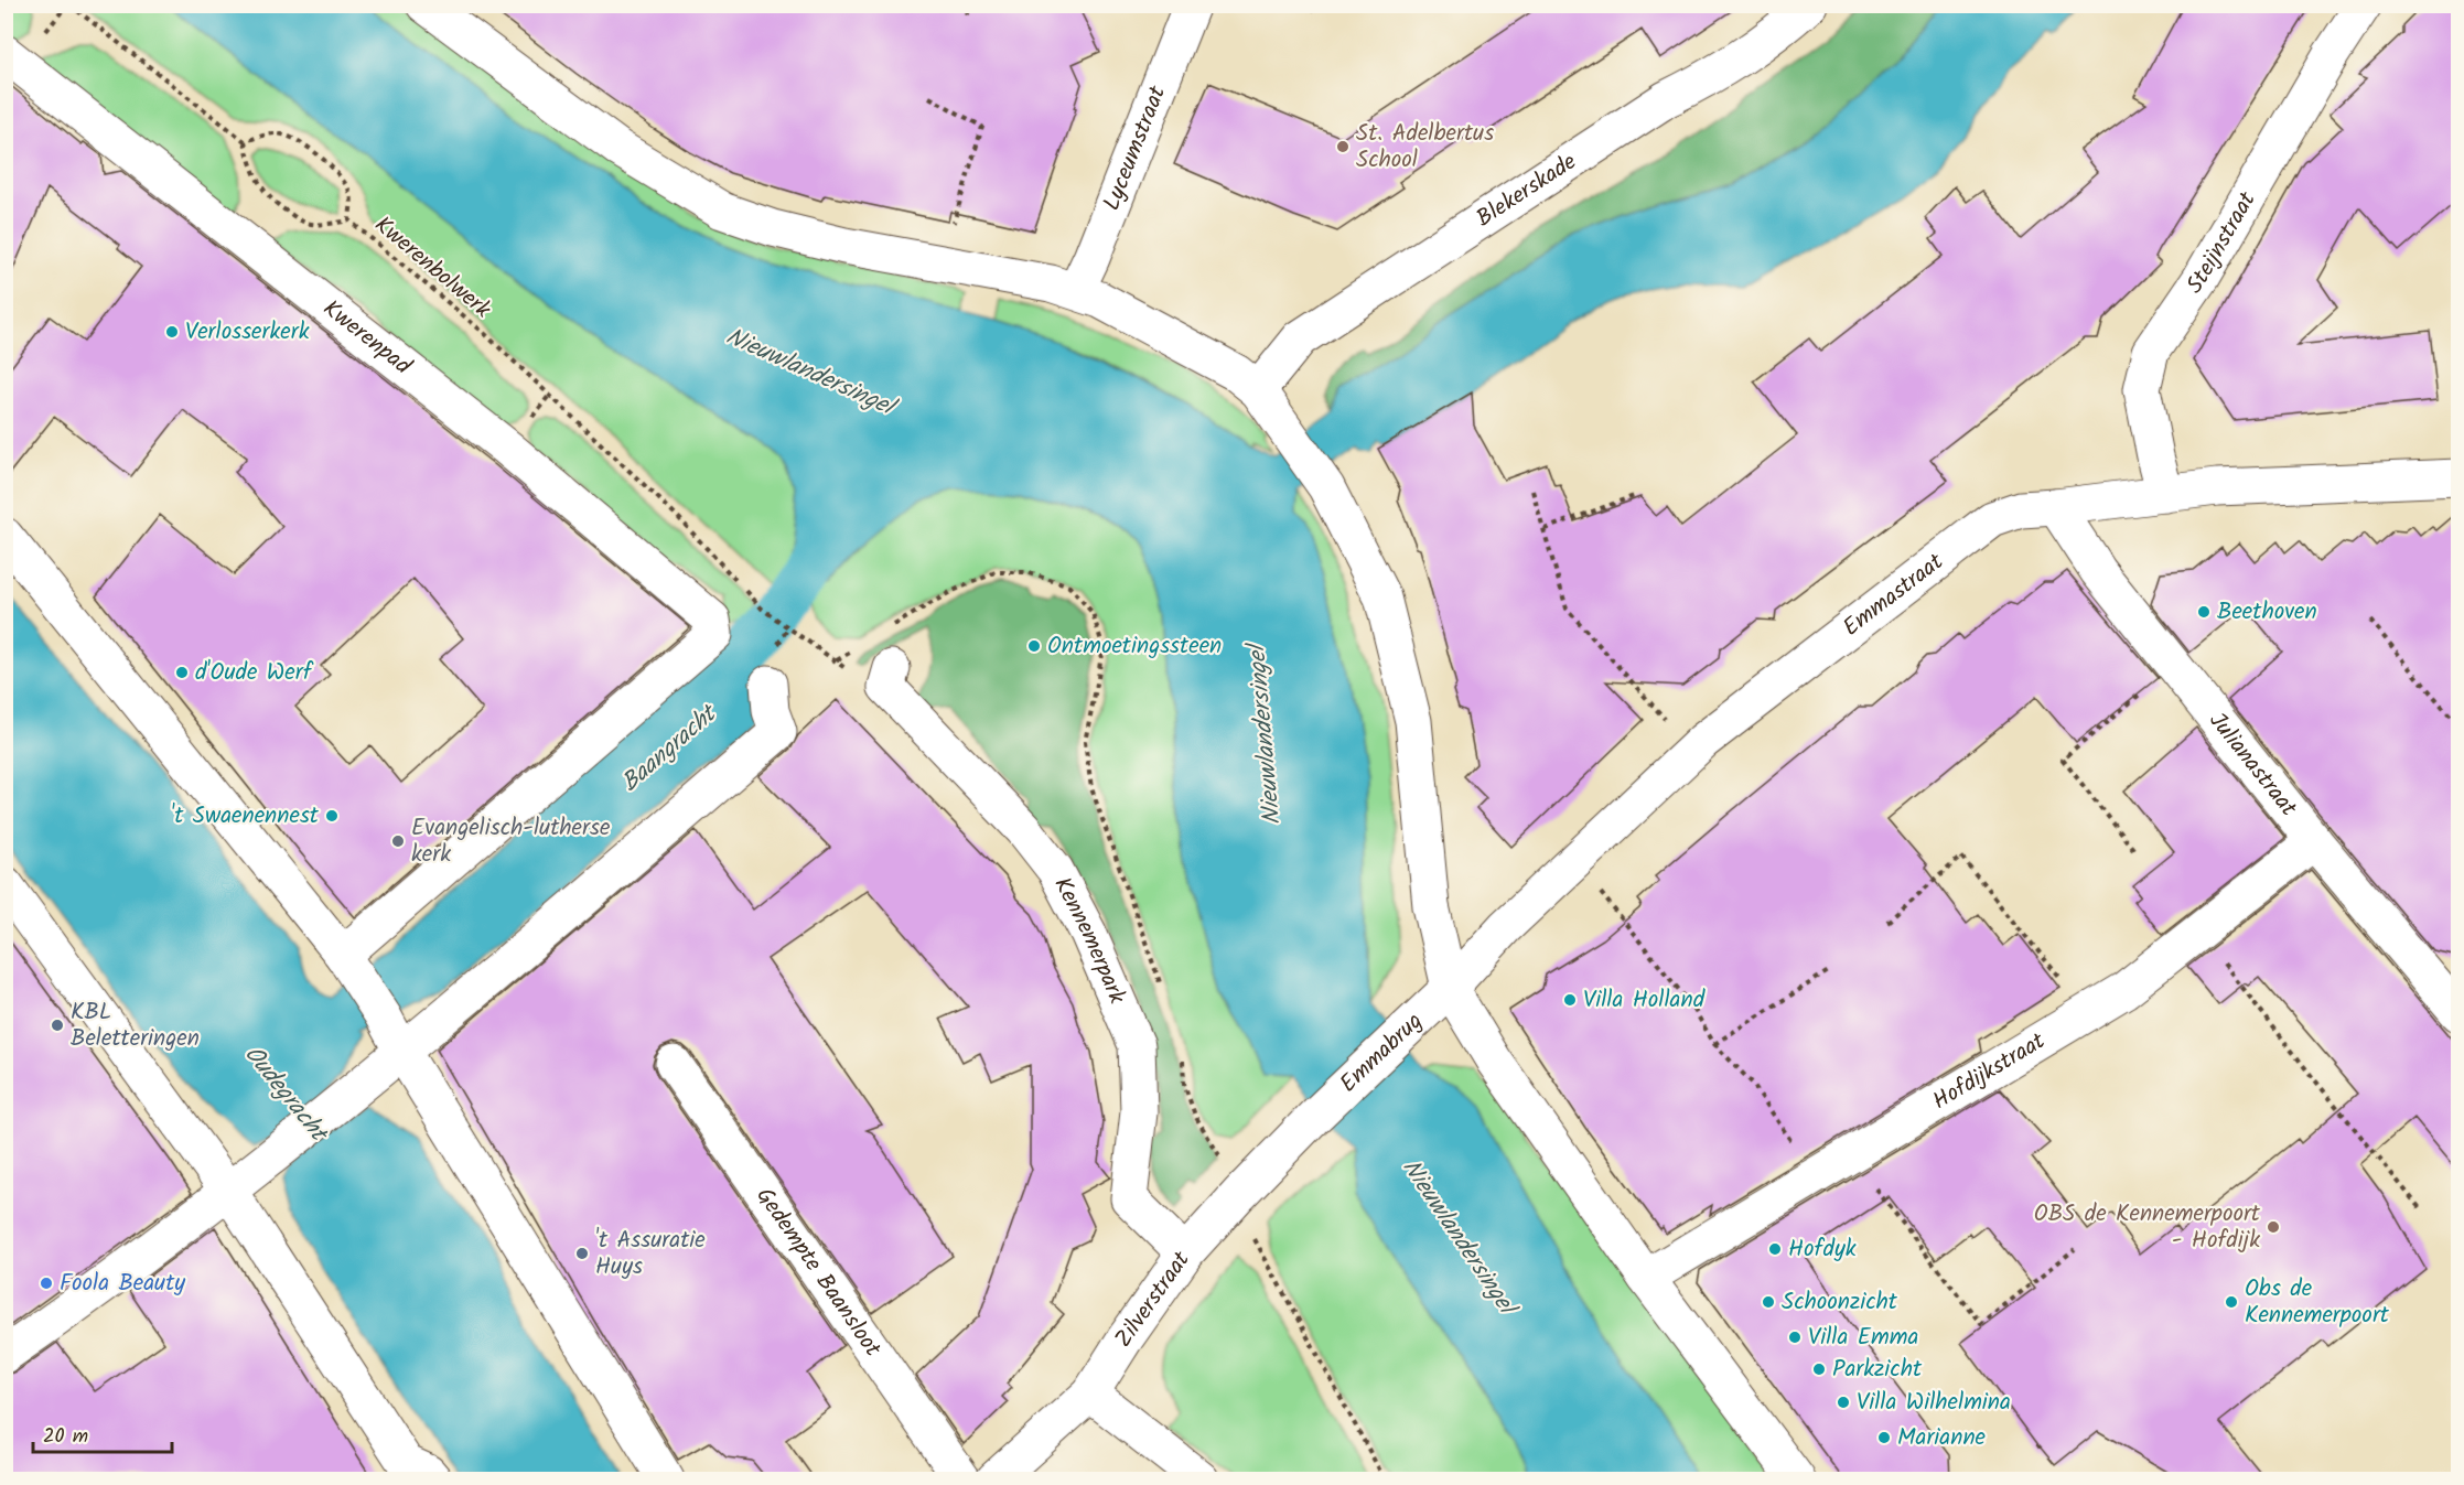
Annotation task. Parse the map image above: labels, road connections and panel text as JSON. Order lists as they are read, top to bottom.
{
  "streets": {
    "street": [
      "Lyceumstraat",
      "Blekerskade",
      "Steijnstraat",
      "Kwerenpad",
      "Emmastraat",
      "Julianastraat",
      "Kennemerpark",
      "Emmabrug",
      "Hofdijkstraat",
      "Gedempte Baansloot",
      "Zilverstraat"
    ],
    "path": ["Kwerenbolwerk"]
  },
  "crossings": [
    ["Steijnstraat", "Emmastraat"],
    ["Emmastraat", "Julianastraat"],
    ["Emmastraat", "Emmabrug"],
    ["Julianastraat", "Hofdijkstraat"],
    ["Kennemerpark", "Zilverstraat"],
    ["Emmabrug", "Zilverstraat"]
  ],
  "water": ["Nieuwlandersingel", "Baangracht", "Oudegracht"],
  "places": [
    "St. Adelbertus School",
    "Verlosserkerk",
    "Beethoven",
    "Ontmoetingssteen",
    "d'Oude Werf",
    "'t Swaenennest",
    "Evangelisch-lutherse kerk",
    "Villa Holland",
    "KBL Beletteringen",
    "OBS de Kennemerpoort - Hofdijk",
    "Hofdyk",
    "'t Assuratie Huys",
    "Foola Beauty",
    "Schoonzicht",
    "Obs de Kennemerpoort",
    "Villa Emma",
    "Parkzicht",
    "Villa Wilhelmina",
    "Marianne"
  ],
  "scale_bar": "20 m"
}
